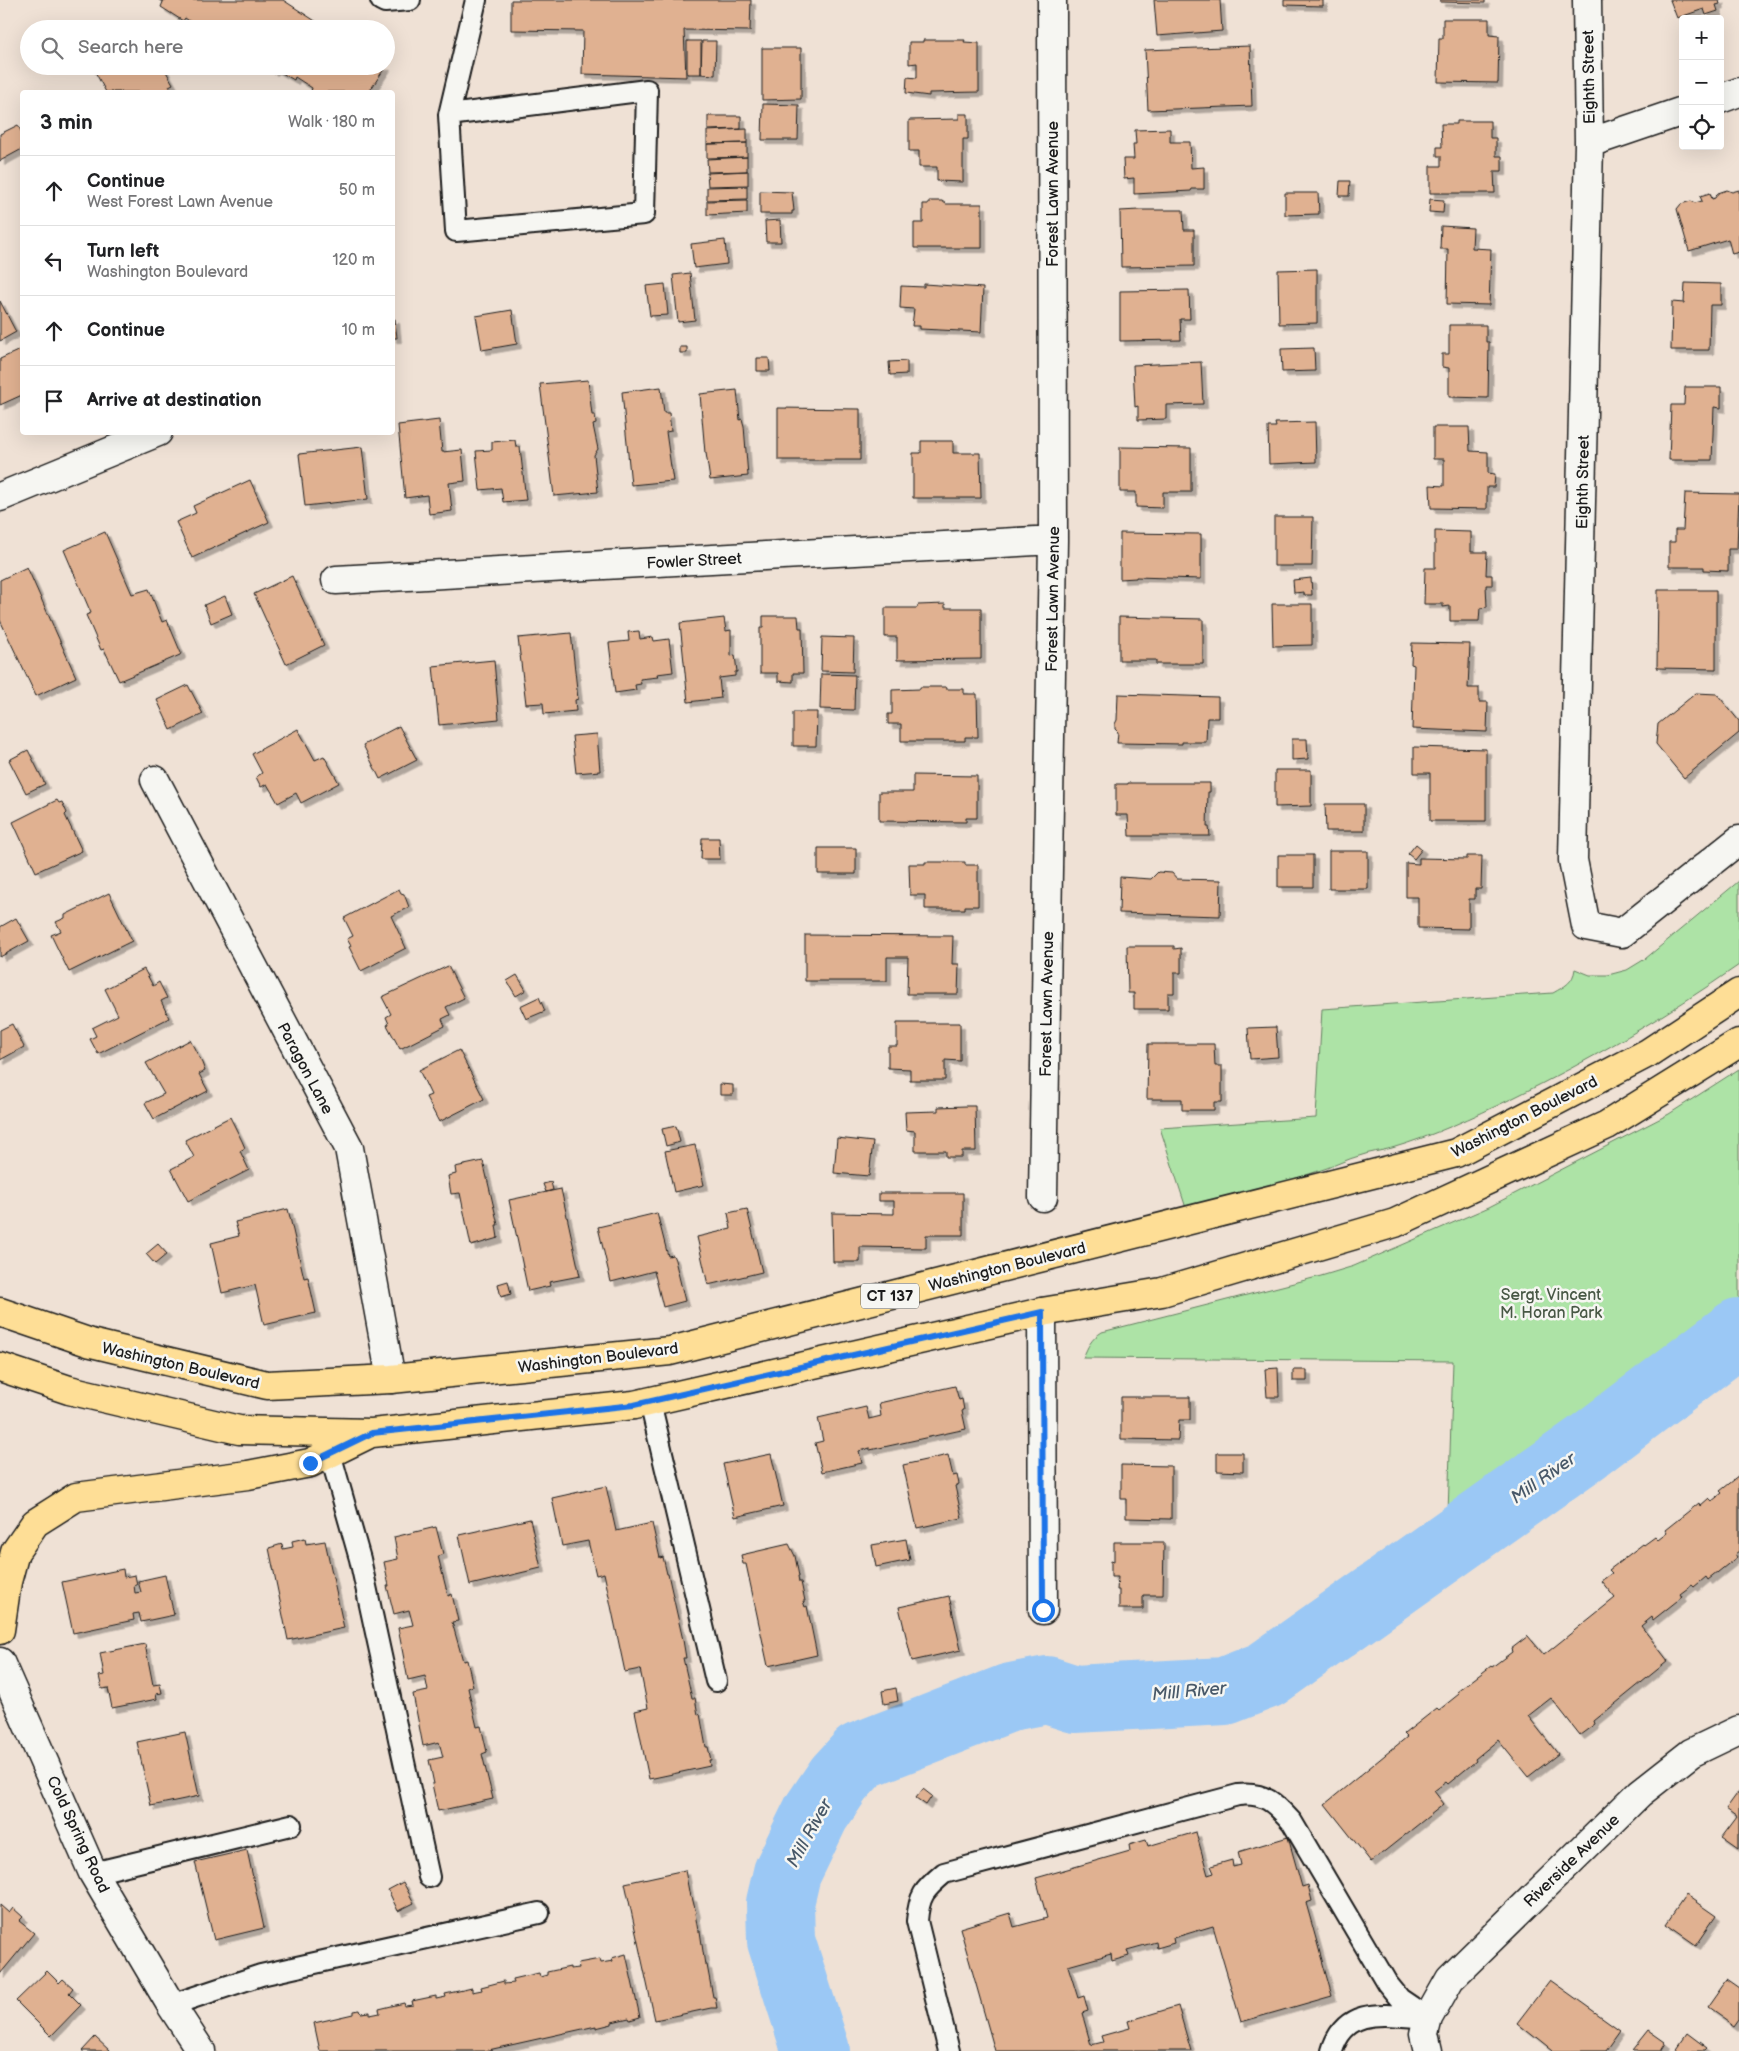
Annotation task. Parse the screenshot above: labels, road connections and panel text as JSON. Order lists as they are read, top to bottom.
{
  "streets": {
    "main road": ["Washington Boulevard", "CT 137"],
    "street": [
      "Eighth Street",
      "Forest Lawn Avenue",
      "Fowler Street",
      "Paragon Lane",
      "Cold Spring Road",
      "Riverside Avenue"
    ]
  },
  "crossings": [
    ["Forest Lawn Avenue", "Fowler Street"],
    ["Paragon Lane", "Washington Boulevard"]
  ],
  "water": ["Mill River"],
  "parks": ["Sergt. Vincent M. Horan Park"],
  "page": {
    "map_buttons": ["+", "−"],
    "search": "Search here",
    "heading": ["3 min", "Walk · 180 m"],
    "list": [
      ["Continue", "West Forest Lawn Avenue", "50 m"],
      ["Turn left", "Washington Boulevard", "120 m"],
      ["Continue", "10 m"],
      "Arrive at destination"
    ]
  }
}
